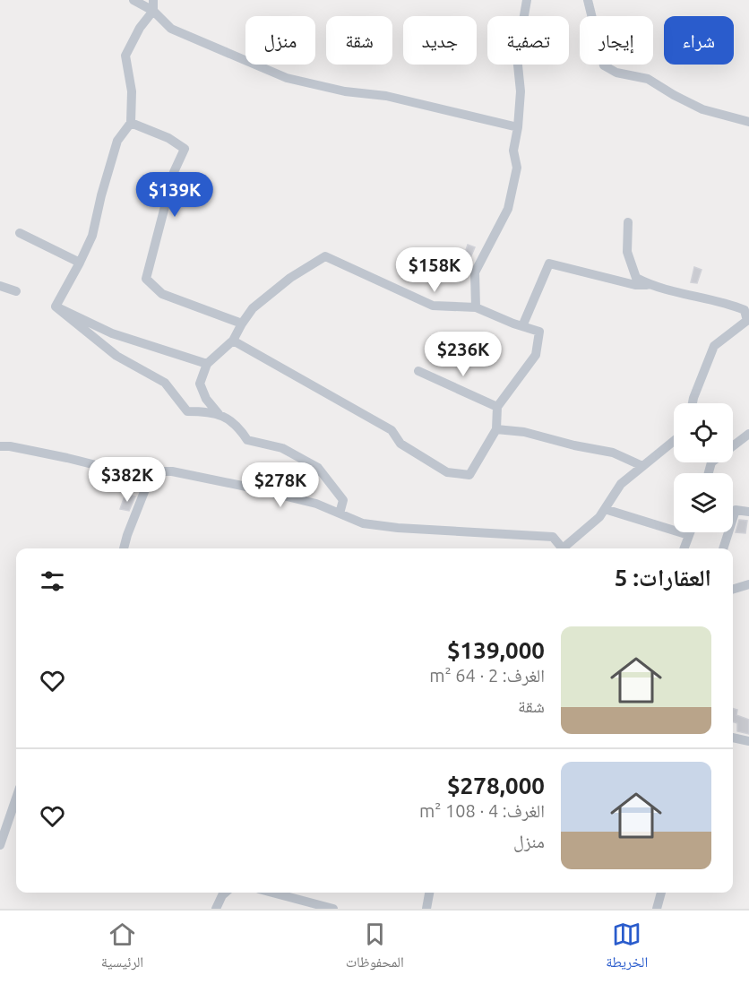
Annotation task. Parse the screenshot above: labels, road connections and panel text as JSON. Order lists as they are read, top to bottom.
{
  "page": {
    "chip": [
      "شراء",
      "إيجار",
      "تصفية",
      "جديد",
      "شقة",
      "منزل"
    ],
    "price": [
      "$139K",
      "$158K",
      "$236K",
      "$382K",
      "$278K"
    ],
    "heading": "العقارات: 5",
    "list": [
      {
        "name": "$139,000",
        "note": "الغرف: 2 · 64 m² · شقة"
      },
      {
        "name": "$278,000",
        "note": "الغرف: 4 · 108 m² · منزل"
      }
    ],
    "tabs": ["الخريطة", "المحفوظات", "الرئيسية"]
  }
}
